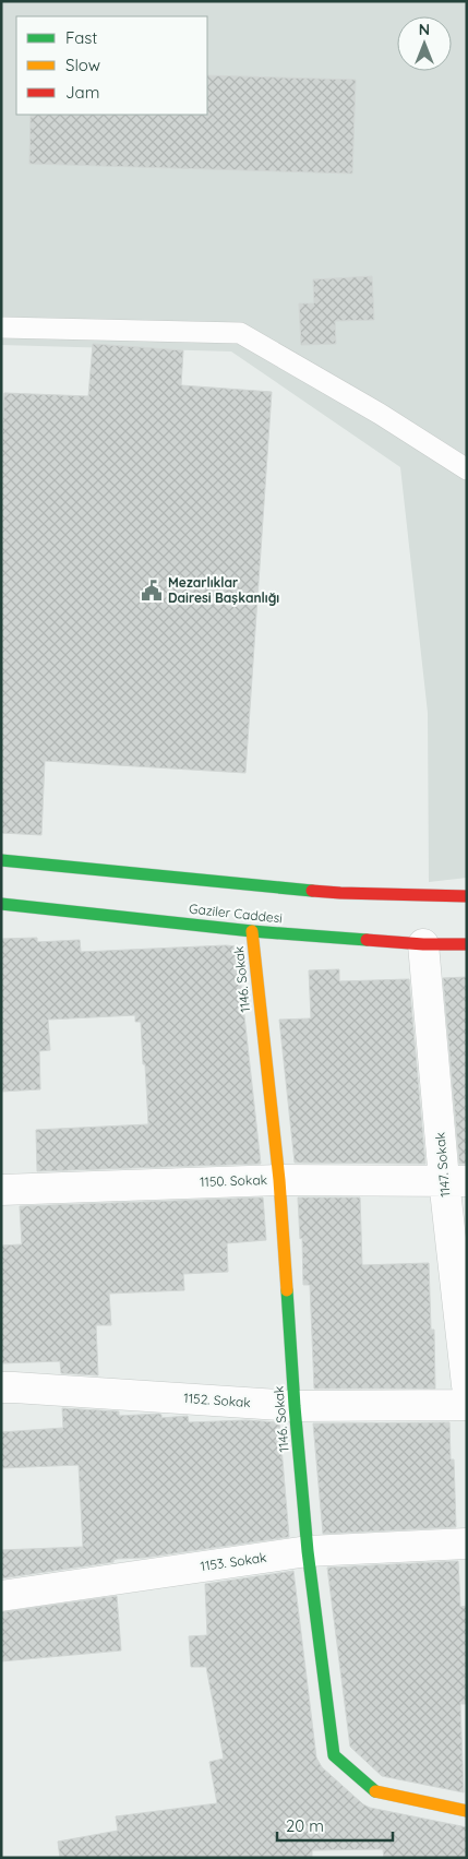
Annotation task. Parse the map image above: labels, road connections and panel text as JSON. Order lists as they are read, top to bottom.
{
  "streets": {
    "street": [
      "Gaziler Caddesi",
      "1146. Sokak",
      "1147. Sokak",
      "1150. Sokak",
      "1152. Sokak",
      "1153. Sokak"
    ]
  },
  "crossings": [
    ["Gaziler Caddesi", "1146. Sokak"],
    ["Gaziler Caddesi", "1147. Sokak"],
    ["1146. Sokak", "1150. Sokak"],
    ["1146. Sokak", "1152. Sokak"],
    ["1146. Sokak", "1153. Sokak"],
    ["1147. Sokak", "1150. Sokak"]
  ],
  "places": {
    "public building": ["Mezarlıklar Dairesi Başkanlığı"]
  },
  "legend": ["Fast", "Slow", "Jam"],
  "scale_bar": "20 m",
  "north": "top"
}
